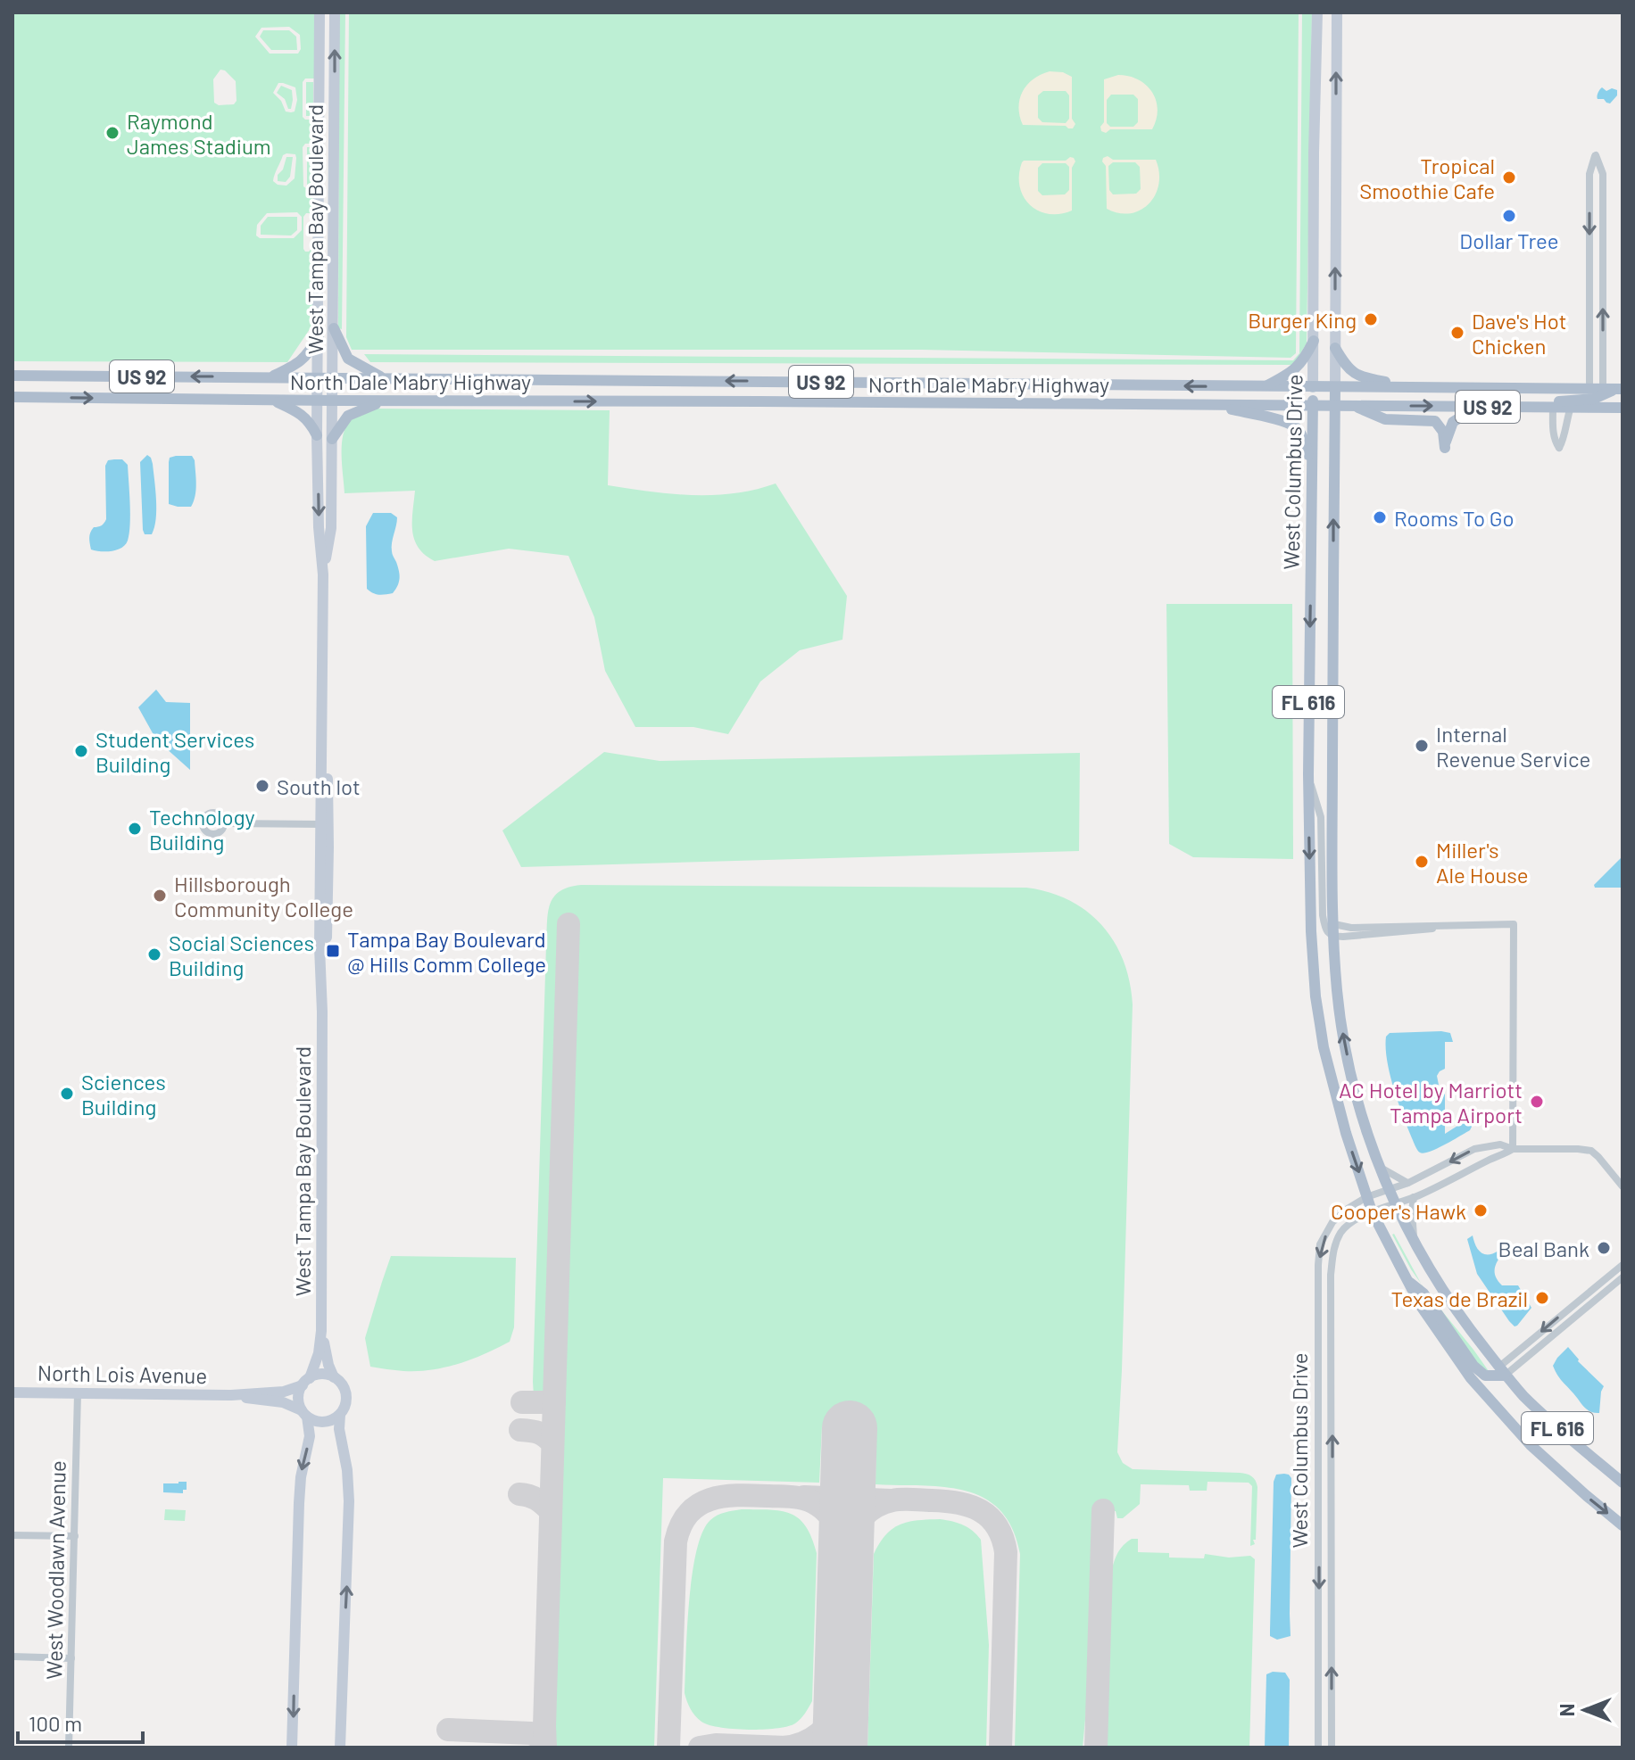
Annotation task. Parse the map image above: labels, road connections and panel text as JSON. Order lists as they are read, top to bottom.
{
  "streets": {
    "main road": [
      "US 92",
      "North Dale Mabry Highway",
      "West Columbus Drive",
      "FL 616"
    ],
    "street": ["West Tampa Bay Boulevard", "North Lois Avenue", "West Woodlawn Avenue"]
  },
  "crossings": [
    ["West Tampa Bay Boulevard", "North Dale Mabry Highway"],
    ["West Tampa Bay Boulevard", "North Lois Avenue"],
    ["US 92", "North Dale Mabry Highway"],
    ["US 92", "West Columbus Drive"],
    ["North Dale Mabry Highway", "West Columbus Drive"],
    ["West Columbus Drive", "FL 616"],
    ["North Lois Avenue", "West Woodlawn Avenue"]
  ],
  "places": {
    "other": [
      "Raymond James Stadium",
      "Tropical Smoothie Cafe",
      "Dollar Tree",
      "Burger King",
      "Dave's Hot Chicken",
      "Rooms To Go",
      "Internal Revenue Service",
      "Student Services Building",
      "South lot",
      "Technology Building",
      "Miller's Ale House",
      "Hillsborough Community College",
      "Social Sciences Building",
      "Sciences Building",
      "AC Hotel by Marriott Tampa Airport",
      "Cooper's Hawk",
      "Beal Bank",
      "Texas de Brazil"
    ],
    "transit": ["Tampa Bay Boulevard @ Hills Comm College"]
  },
  "scale_bar": "100 m",
  "north": "left"
}
